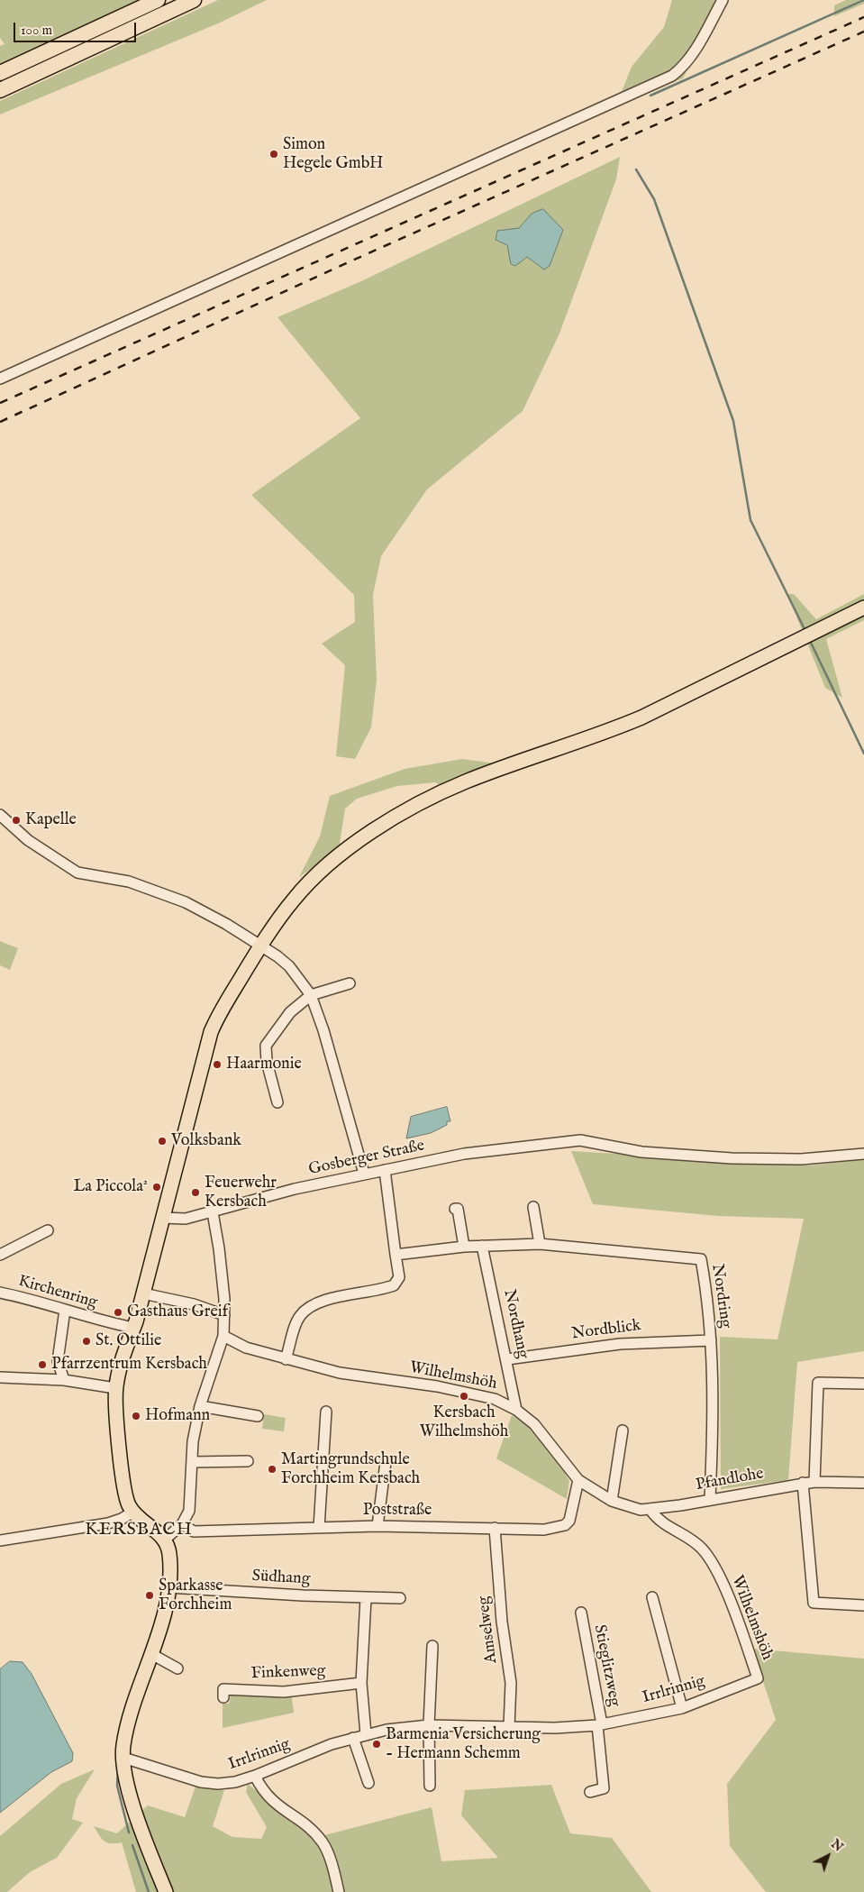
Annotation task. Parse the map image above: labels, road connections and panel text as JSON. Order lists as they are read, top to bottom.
{
  "streets": {
    "street": [
      "Gosberger Straße",
      "Kirchenring",
      "Nordring",
      "Nordhang",
      "Nordblick",
      "Wilhelmshöh",
      "Pfandlohe",
      "Poststraße",
      "Südhang",
      "Amselweg",
      "Stieglitzweg",
      "Finkenweg",
      "Irrlrinnig"
    ]
  },
  "crossings": [
    ["Nordring", "Nordhang"],
    ["Nordring", "Nordblick"],
    ["Nordring", "Pfandlohe"],
    ["Nordhang", "Nordblick"],
    ["Nordhang", "Wilhelmshöh"],
    ["Wilhelmshöh", "Pfandlohe"],
    ["Wilhelmshöh", "Poststraße"],
    ["Wilhelmshöh", "Irrlrinnig"],
    ["Poststraße", "Amselweg"],
    ["Amselweg", "Irrlrinnig"],
    ["Stieglitzweg", "Irrlrinnig"]
  ],
  "districts": ["KERSBACH"],
  "places": [
    "Simon Hegele GmbH",
    "Kapelle",
    "Haarmonie",
    "Volksbank",
    "La Piccola²",
    "Feuerwehr Kersbach",
    "Gasthaus Greif",
    "St. Ottilie",
    "Pfarrzentrum Kersbach",
    "Kersbach Wilhelmshöh",
    "Hofmann",
    "Martingrundschule Forchheim Kersbach",
    "Sparkasse Forchheim",
    "Barmenia Versicherung - Hermann Schemm"
  ],
  "scale_bar": "100 m",
  "north": "top right"
}
